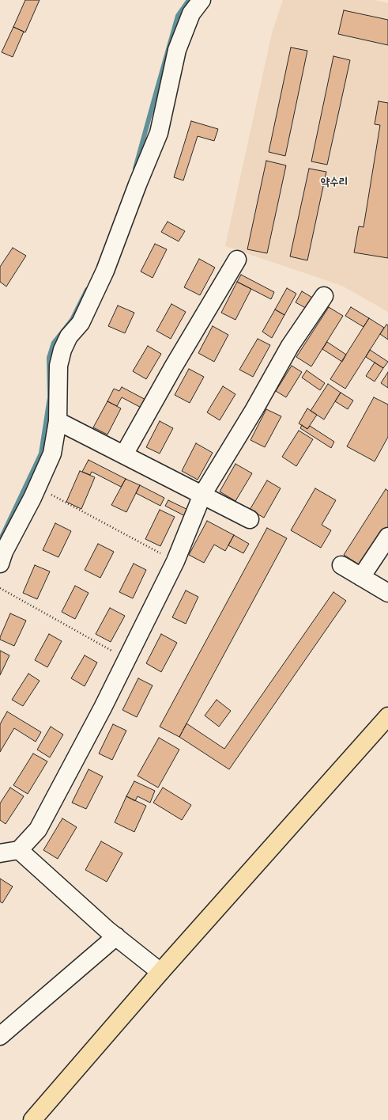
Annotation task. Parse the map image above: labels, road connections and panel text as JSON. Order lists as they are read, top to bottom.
{
  "districts": ["약수리"]
}
